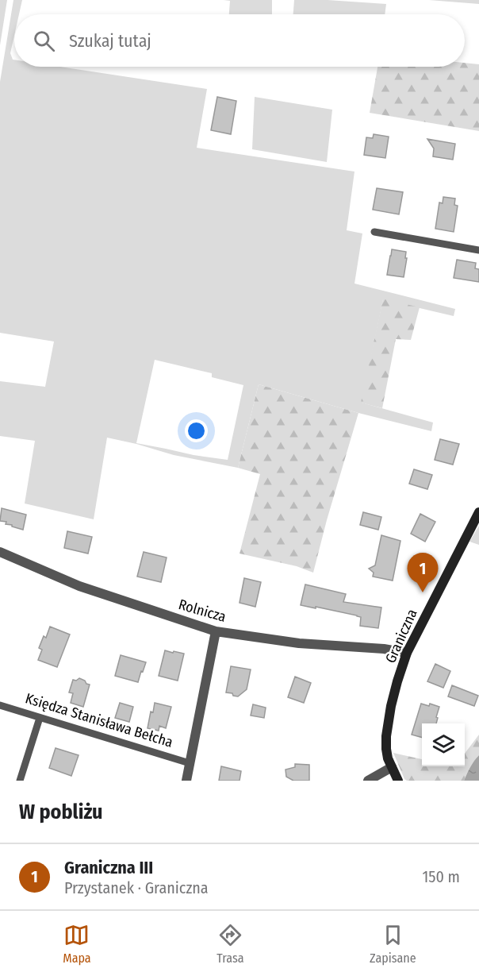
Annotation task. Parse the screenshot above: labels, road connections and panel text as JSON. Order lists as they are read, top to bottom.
{
  "streets": {
    "street": ["Rolnicza", "Graniczna", "Księdza Stanisława Bełcha"]
  },
  "crossings": [
    ["Rolnicza", "Graniczna"],
    ["Rolnicza", "Księdza Stanisława Bełcha"]
  ],
  "page": {
    "search": "Szukaj tutaj",
    "pins": "1",
    "heading": "W pobliżu",
    "list": [
      {
        "mark": "1",
        "name": "Graniczna III",
        "note": "Przystanek · Graniczna",
        "value": "150 m"
      }
    ],
    "nav": ["Mapa", "Trasa", "Zapisane"]
  }
}
